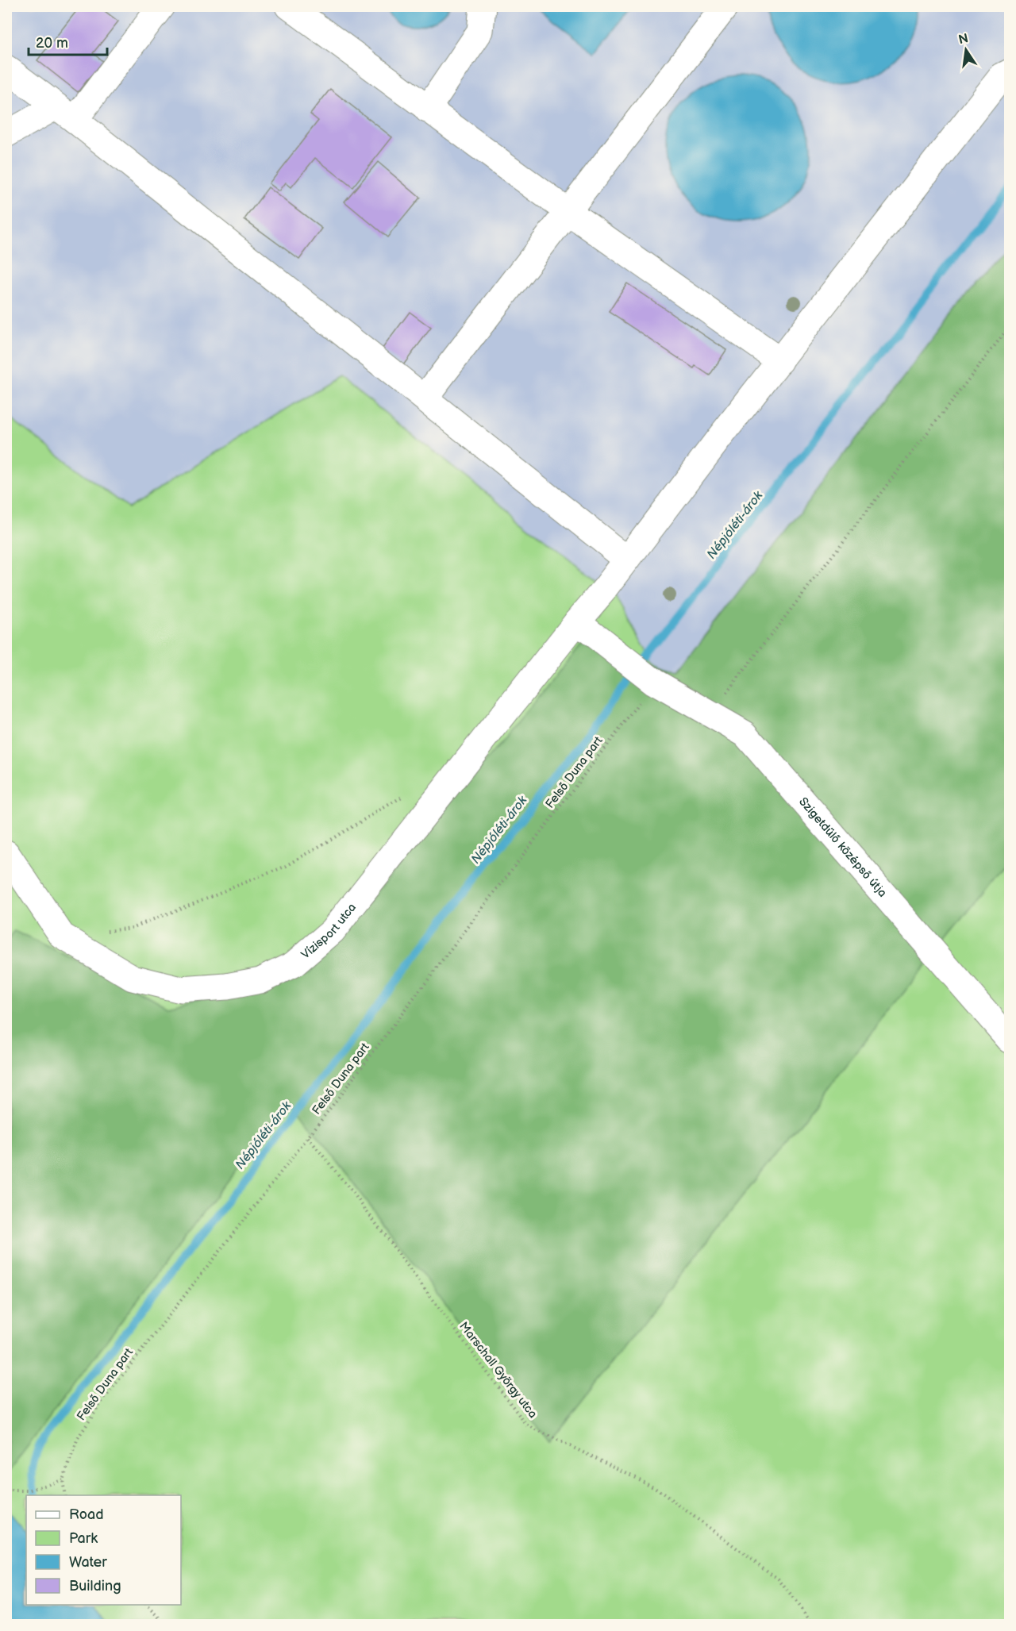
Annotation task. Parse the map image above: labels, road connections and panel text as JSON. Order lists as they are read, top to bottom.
{
  "streets": {
    "lane": ["Szigetdűlő középső útja", "Vízisport utca"],
    "path": ["Felső Duna part", "Marschall György utca"]
  },
  "crossings": [
    ["Felső Duna part", "Szigetdűlő középső útja"],
    ["Felső Duna part", "Marschall György utca"],
    ["Szigetdűlő középső útja", "Vízisport utca"]
  ],
  "water": ["Népjóléti-árok"],
  "legend": [
    "Road",
    "Park",
    "Water",
    "Building"
  ],
  "scale_bar": "20 m",
  "north": "top"
}
